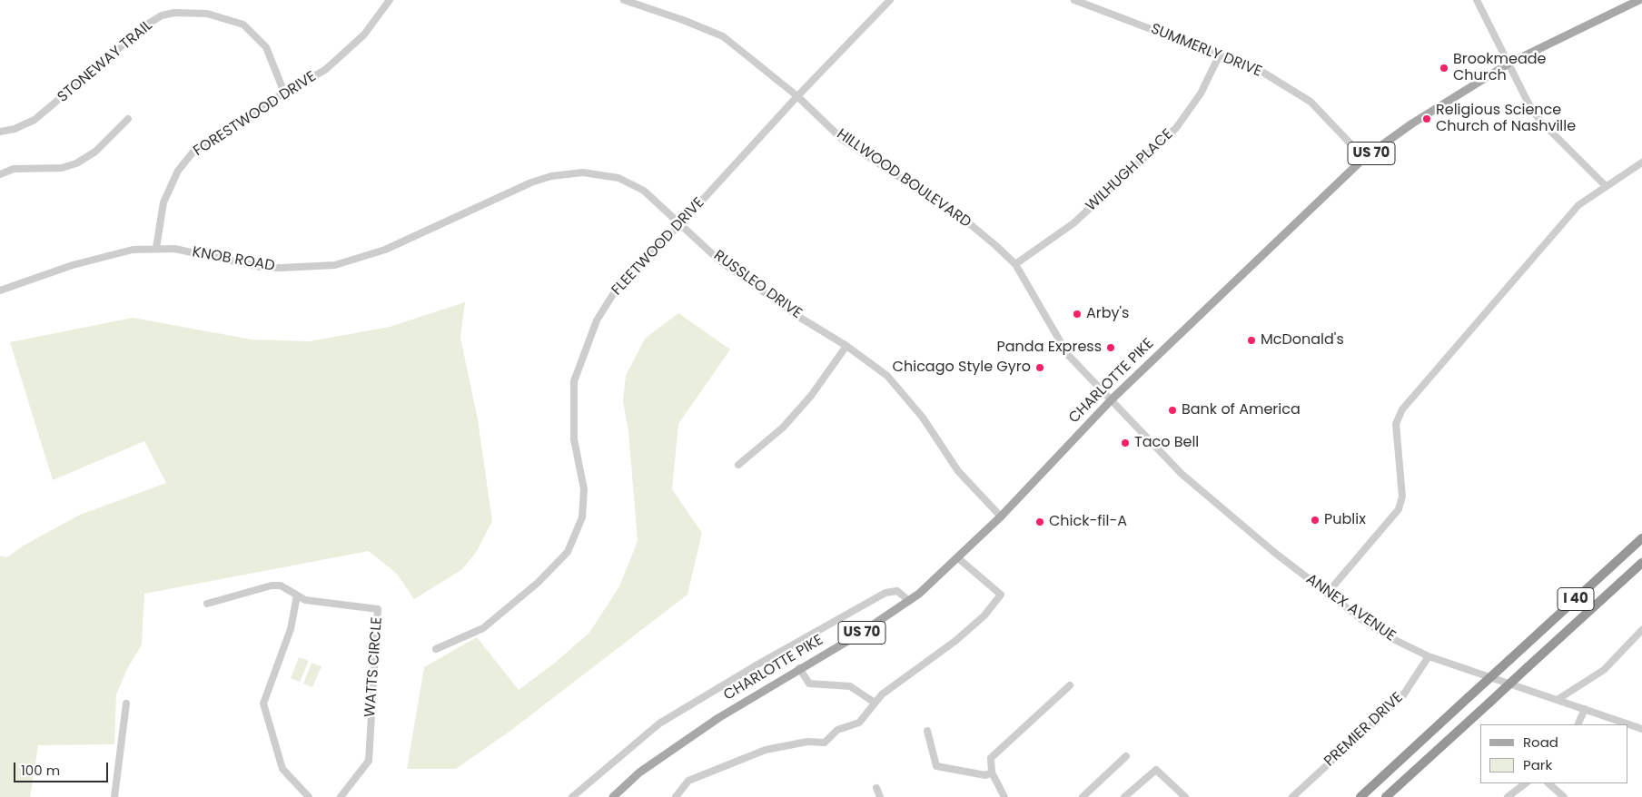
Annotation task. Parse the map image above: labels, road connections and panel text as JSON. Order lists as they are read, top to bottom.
{
  "streets": {
    "highway": ["I 40"],
    "main road": ["US 70", "CHARLOTTE PIKE"],
    "street": [
      "SUMMERLY DRIVE",
      "STONEWAY TRAIL",
      "FORESTWOOD DRIVE",
      "WILHUGH PLACE",
      "HILLWOOD BOULEVARD",
      "FLEETWOOD DRIVE",
      "KNOB ROAD",
      "RUSSLEO DRIVE",
      "ANNEX AVENUE",
      "WATTS CIRCLE",
      "PREMIER DRIVE"
    ]
  },
  "crossings": [
    ["SUMMERLY DRIVE", "WILHUGH PLACE"],
    ["SUMMERLY DRIVE", "CHARLOTTE PIKE"],
    ["STONEWAY TRAIL", "FORESTWOOD DRIVE"],
    ["FORESTWOOD DRIVE", "KNOB ROAD"],
    ["WILHUGH PLACE", "HILLWOOD BOULEVARD"],
    ["HILLWOOD BOULEVARD", "FLEETWOOD DRIVE"],
    ["HILLWOOD BOULEVARD", "CHARLOTTE PIKE"],
    ["HILLWOOD BOULEVARD", "ANNEX AVENUE"],
    ["FLEETWOOD DRIVE", "RUSSLEO DRIVE"],
    ["KNOB ROAD", "RUSSLEO DRIVE"],
    ["RUSSLEO DRIVE", "CHARLOTTE PIKE"],
    ["CHARLOTTE PIKE", "ANNEX AVENUE"],
    ["ANNEX AVENUE", "PREMIER DRIVE"]
  ],
  "places": [
    "Brookmeade Church",
    "Religious Science Church of Nashville",
    "Arby's",
    "McDonald's",
    "Panda Express",
    "Chicago Style Gyro",
    "Bank of America",
    "Taco Bell",
    "Publix",
    "Chick-fil-A"
  ],
  "legend": ["Road", "Park"],
  "scale_bar": "100 m"
}
